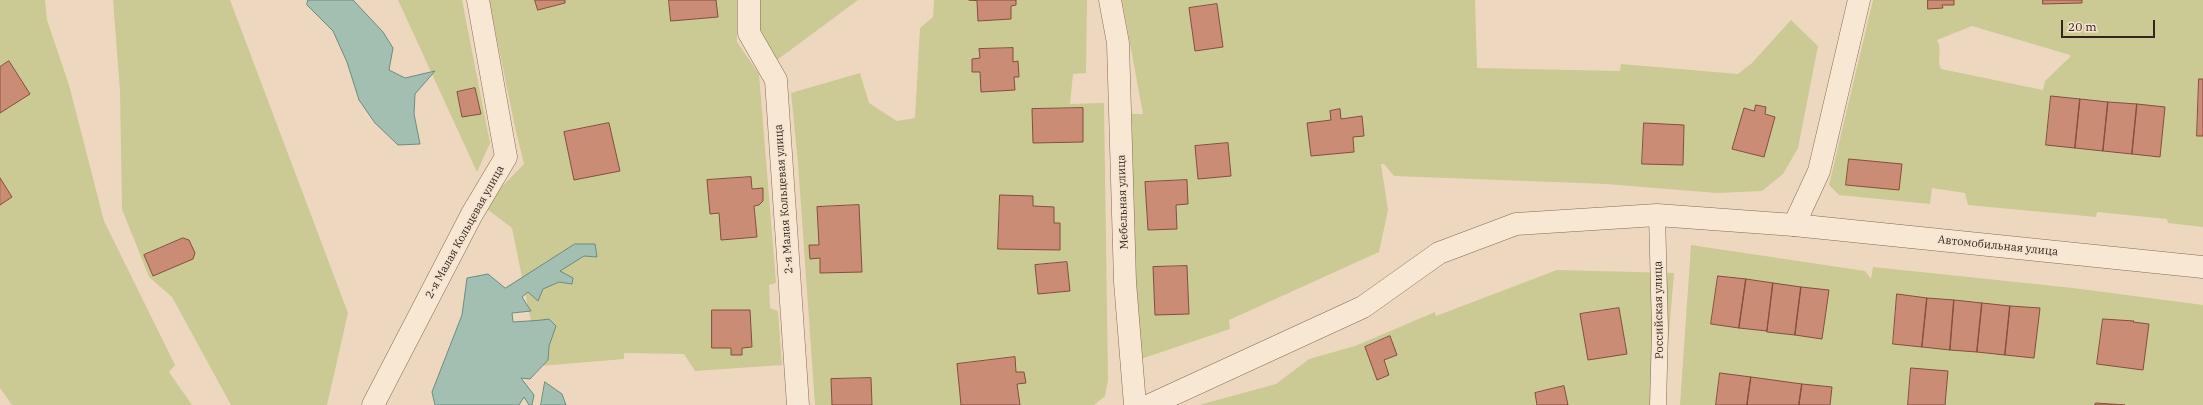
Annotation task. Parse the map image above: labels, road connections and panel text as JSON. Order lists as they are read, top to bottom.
{
  "streets": {
    "street": ["2-я Малая Кольцевая улица", "Мебельная улица", "Автомобильная улица"],
    "lane": ["Российская улица"]
  },
  "crossings": [
    ["Автомобильная улица", "Российская улица"]
  ],
  "scale_bar": "20 m"
}
